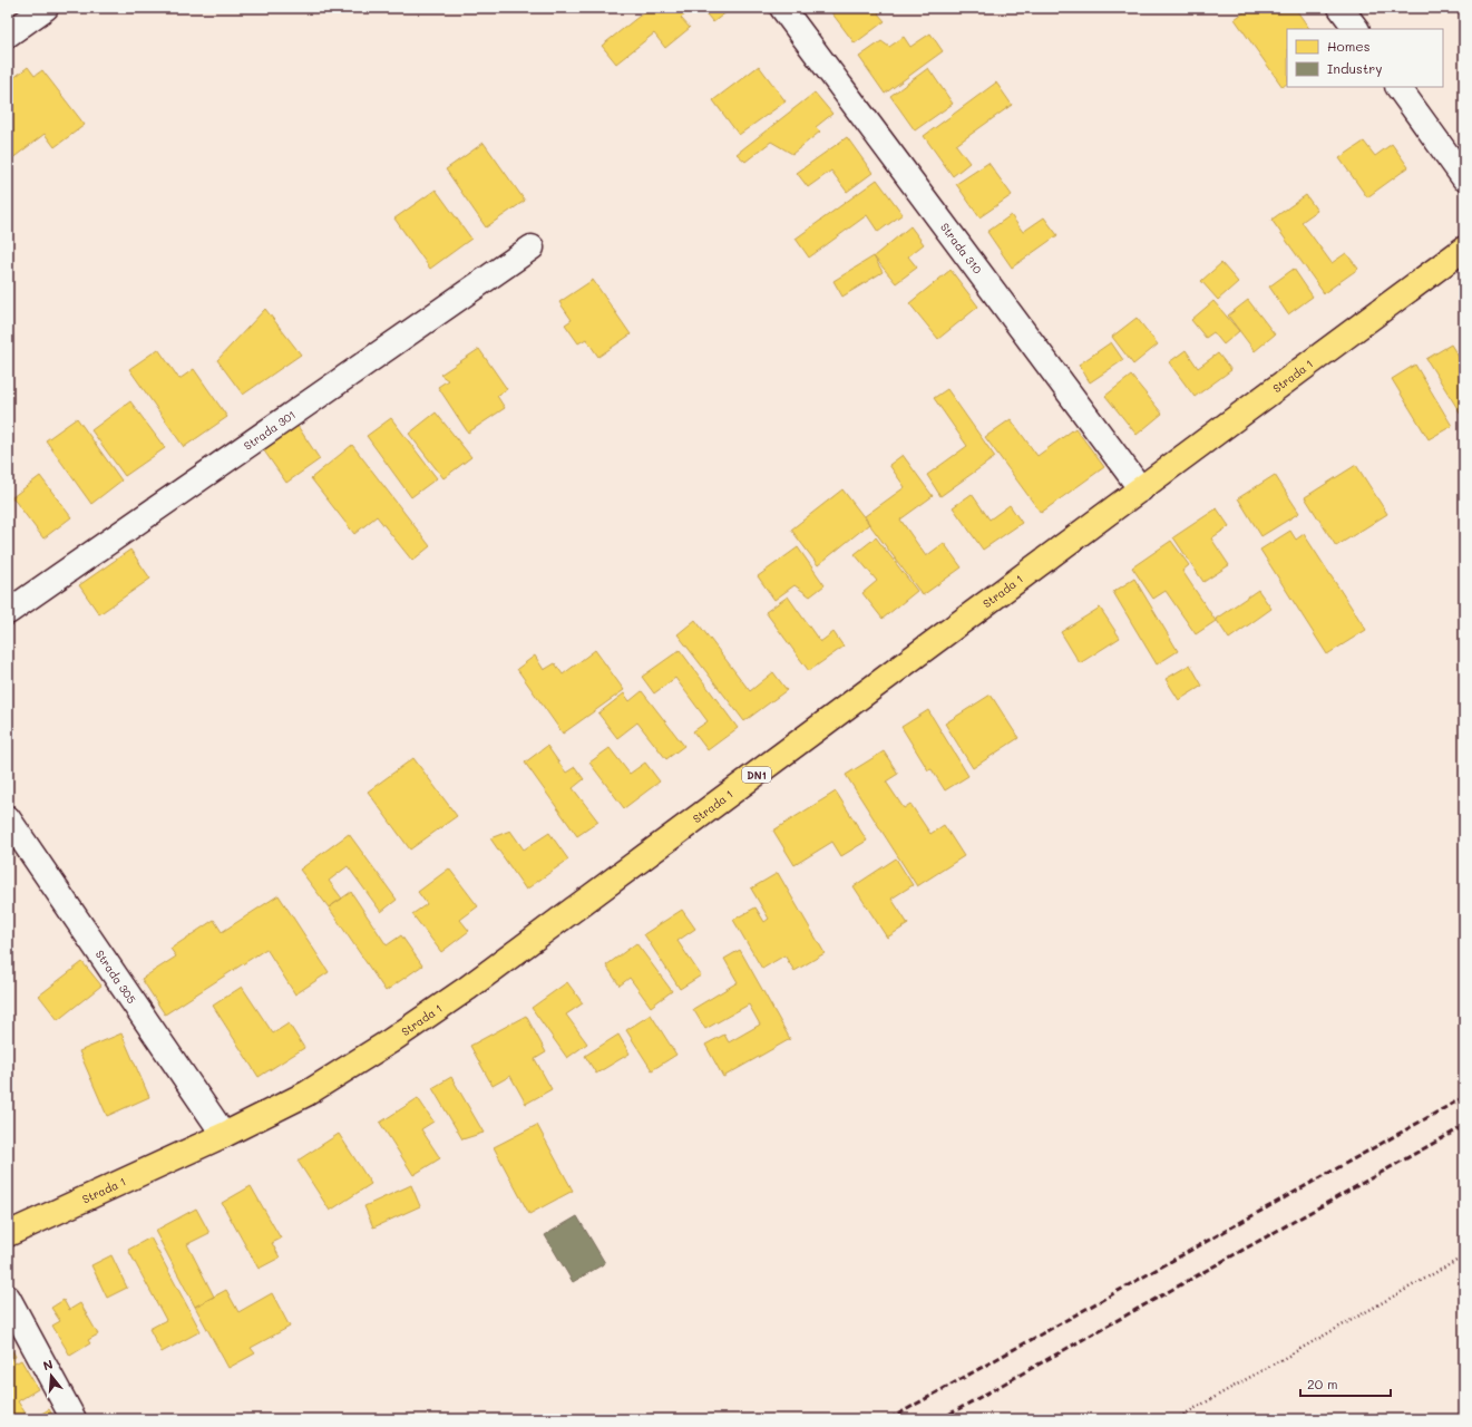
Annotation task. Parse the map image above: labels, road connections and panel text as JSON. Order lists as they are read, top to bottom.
{
  "streets": {
    "main road": ["Strada 1", "DN1"],
    "street": ["Strada 310", "Strada 301", "Strada 305"]
  },
  "crossings": [
    ["Strada 310", "Strada 1"],
    ["Strada 1", "Strada 305"]
  ],
  "legend": ["Homes", "Industry"],
  "scale_bar": "20 m",
  "north": "top"
}
